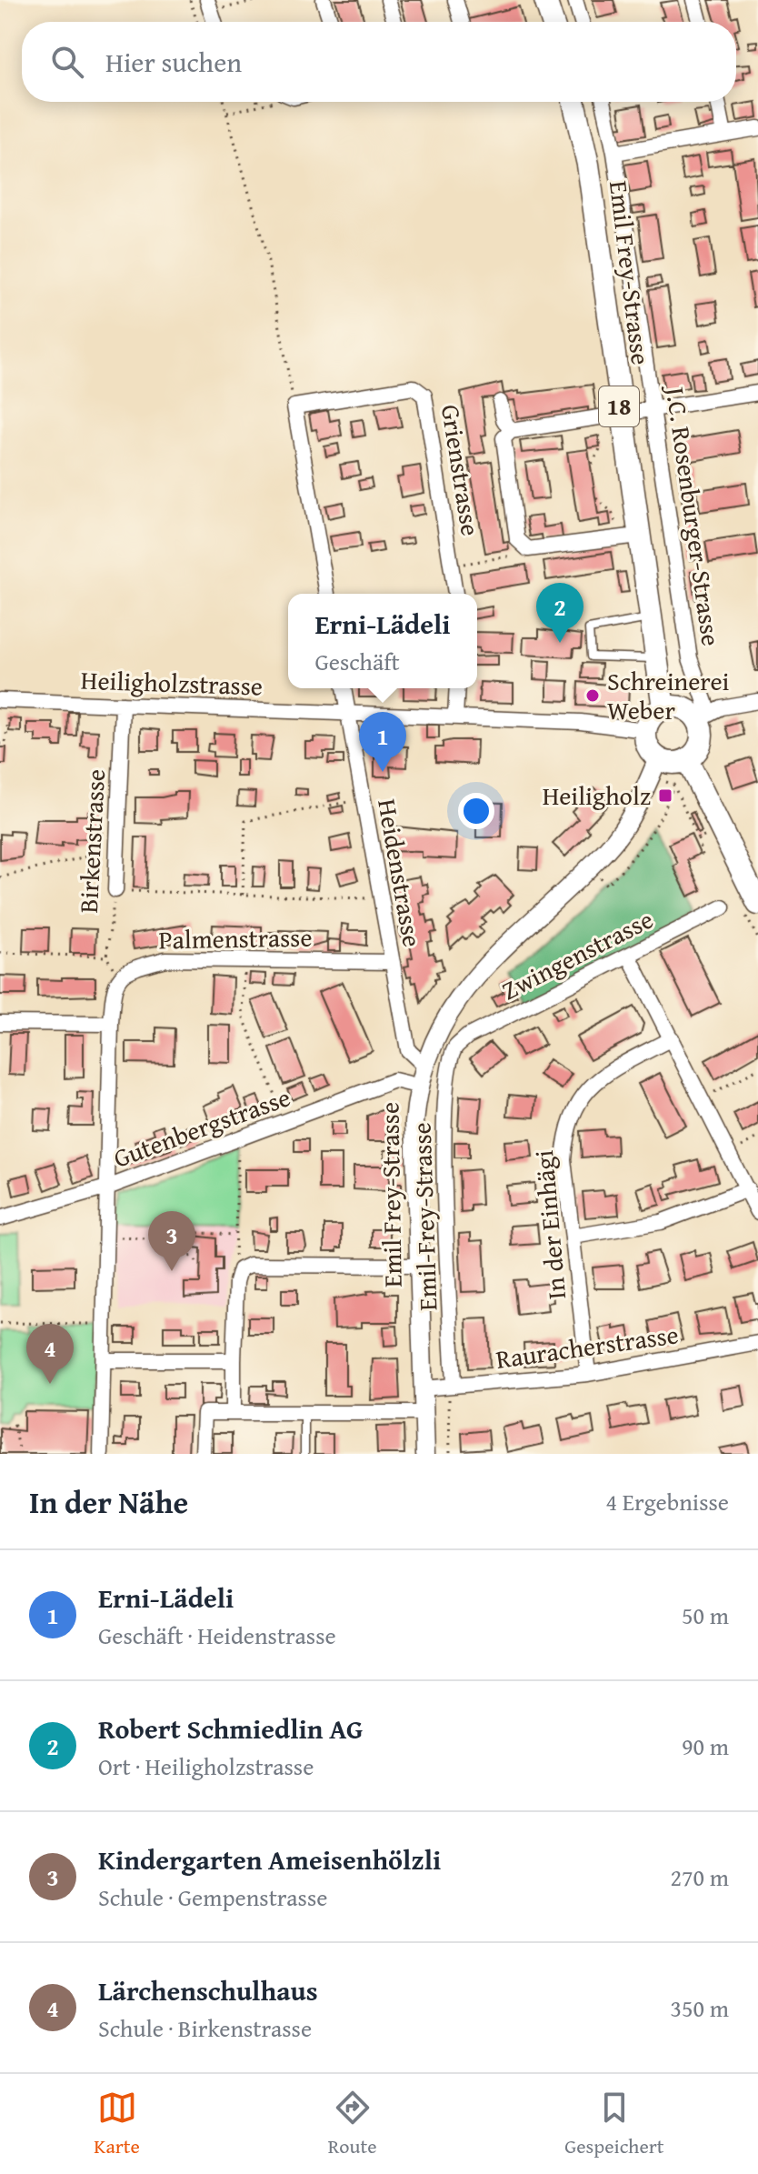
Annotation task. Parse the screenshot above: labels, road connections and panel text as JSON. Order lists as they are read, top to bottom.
{
  "streets": {
    "main road": ["Emil Frey-Strasse", "18"],
    "street": [
      "Grienstrasse",
      "J.C. Rosenburger-Strasse",
      "Heiligholzstrasse",
      "Birkenstrasse",
      "Heidenstrasse",
      "Palmenstrasse",
      "Zwingenstrasse",
      "Gutenbergstrasse",
      "Emil-Frey-Strasse",
      "In der Einhägi",
      "Rauracherstrasse"
    ]
  },
  "crossings": [
    ["Emil Frey-Strasse", "J.C. Rosenburger-Strasse"],
    ["Emil Frey-Strasse", "Heiligholzstrasse"],
    ["Emil Frey-Strasse", "Heidenstrasse"],
    ["Emil Frey-Strasse", "Gutenbergstrasse"],
    ["Emil Frey-Strasse", "Rauracherstrasse"],
    ["J.C. Rosenburger-Strasse", "Heiligholzstrasse"],
    ["Heiligholzstrasse", "Birkenstrasse"],
    ["Heiligholzstrasse", "Heidenstrasse"],
    ["Heidenstrasse", "Palmenstrasse"],
    ["Zwingenstrasse", "Emil-Frey-Strasse"],
    ["Emil-Frey-Strasse", "Rauracherstrasse"],
    ["In der Einhägi", "Rauracherstrasse"]
  ],
  "places": {
    "other": ["Schreinerei Weber"],
    "transit": ["Heiligholz"]
  },
  "page": {
    "search": "Hier suchen",
    "pins": [
      "2",
      "1",
      "3",
      "4"
    ],
    "popup": ["Erni-Lädeli", "Geschäft"],
    "heading": ["In der Nähe", "4 Ergebnisse"],
    "list": [
      {
        "mark": "1",
        "name": "Erni-Lädeli",
        "note": "Geschäft · Heidenstrasse",
        "value": "50 m"
      },
      {
        "mark": "2",
        "name": "Robert Schmiedlin AG",
        "note": "Ort · Heiligholzstrasse",
        "value": "90 m"
      },
      {
        "mark": "3",
        "name": "Kindergarten Ameisenhölzli",
        "note": "Schule · Gempenstrasse",
        "value": "270 m"
      },
      {
        "mark": "4",
        "name": "Lärchenschulhaus",
        "note": "Schule · Birkenstrasse",
        "value": "350 m"
      }
    ],
    "nav": ["Karte", "Route", "Gespeichert"]
  }
}
